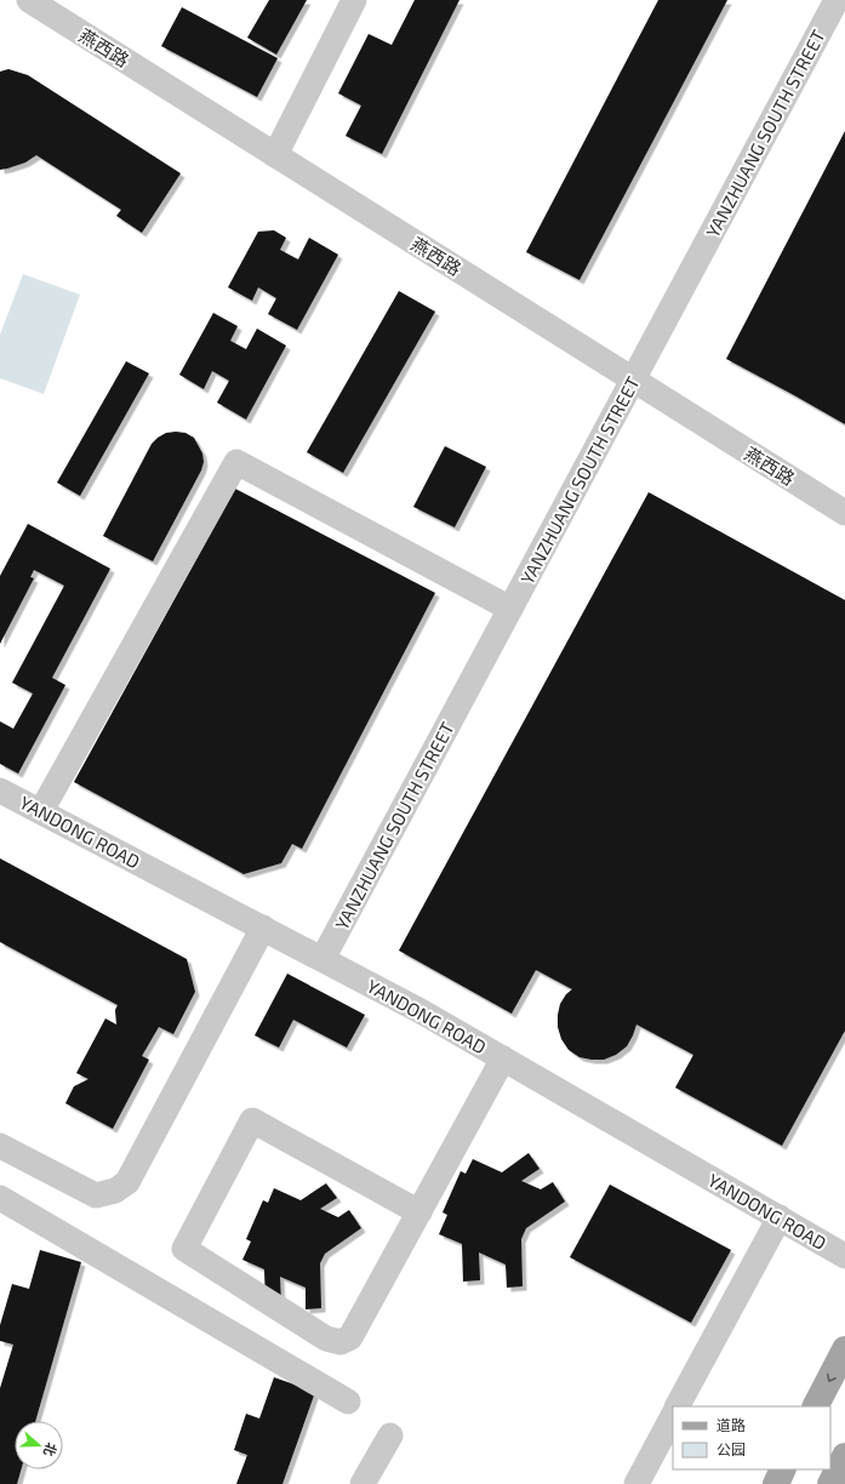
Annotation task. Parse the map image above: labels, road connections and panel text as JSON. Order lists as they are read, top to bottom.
{
  "streets": {
    "street": ["燕西路", "YANZHUANG SOUTH STREET", "YANDONG ROAD"]
  },
  "crossings": [
    ["燕西路", "YANZHUANG SOUTH STREET"],
    ["YANZHUANG SOUTH STREET", "YANDONG ROAD"]
  ],
  "legend": ["道路", "公园"],
  "north": "right"
}
